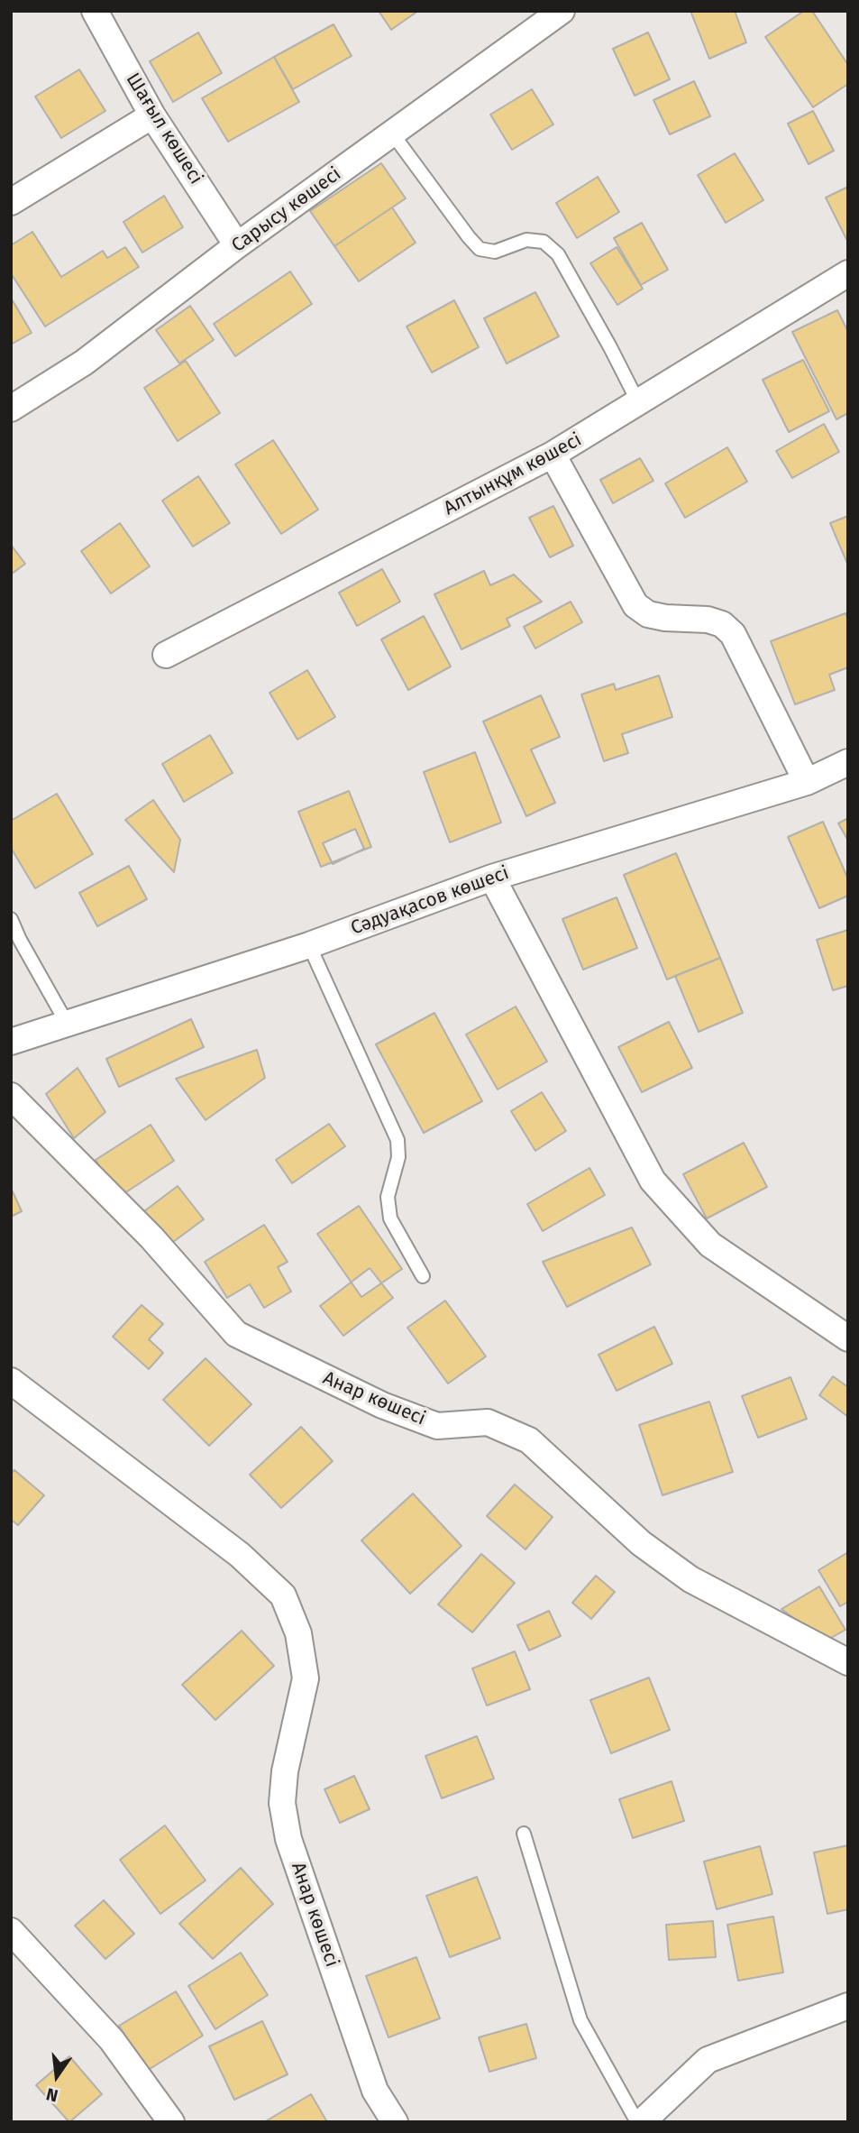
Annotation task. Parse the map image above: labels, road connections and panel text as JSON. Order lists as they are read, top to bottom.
{
  "streets": {
    "street": [
      "Шағыл көшесі",
      "Сарысу көшесі",
      "Алтынқұм көшесі",
      "Сәдуақасов көшесі",
      "Анар көшесі"
    ]
  },
  "crossings": [
    ["Шағыл көшесі", "Сарысу көшесі"]
  ],
  "north": "bottom"
}
